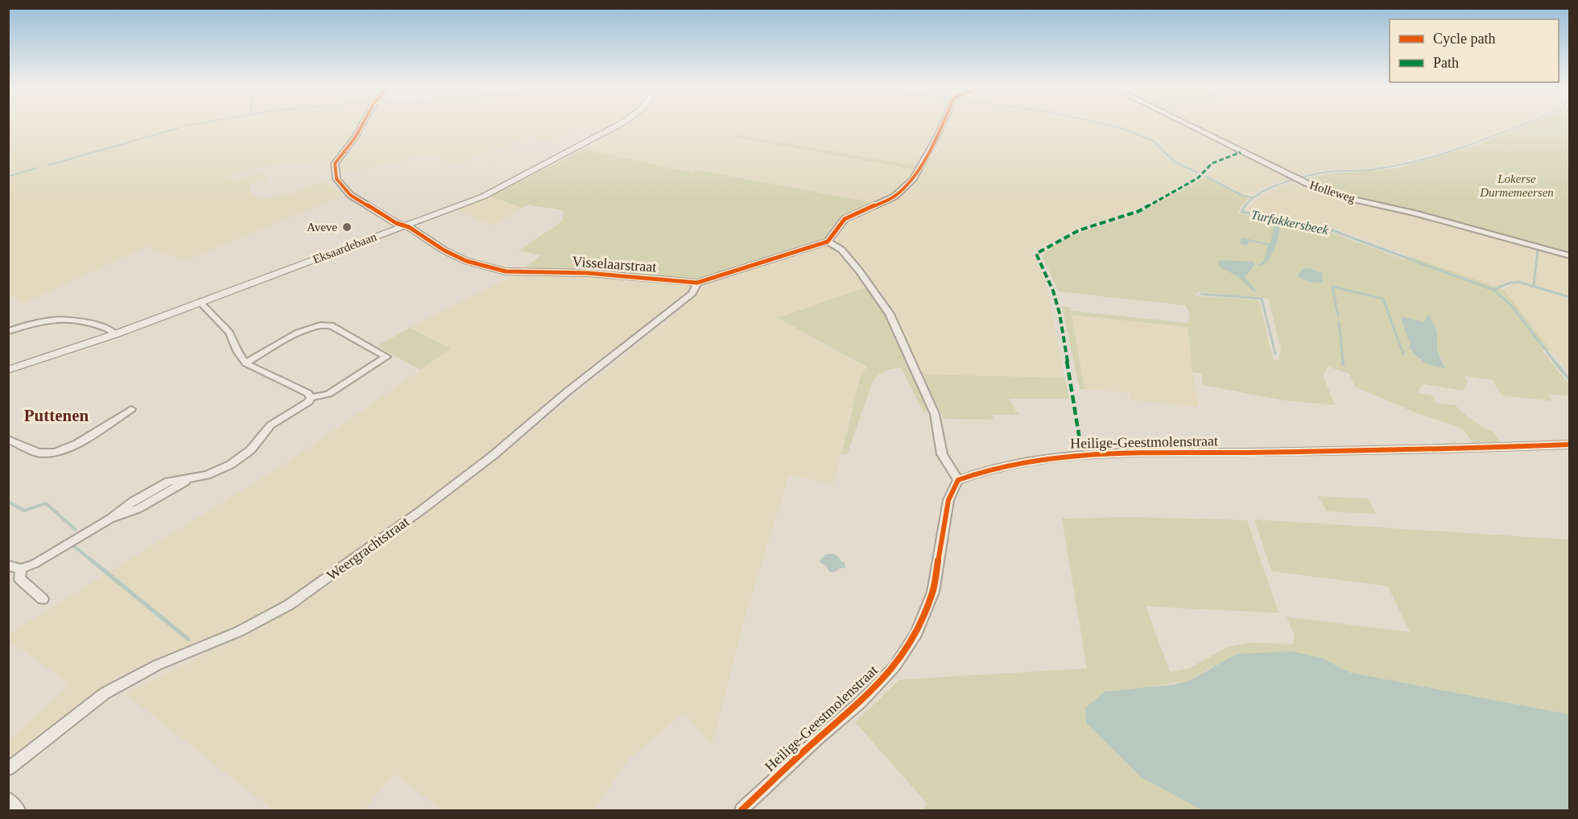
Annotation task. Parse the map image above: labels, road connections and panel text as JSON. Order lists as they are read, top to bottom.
{
  "streets": {
    "main road": ["Eksaardebaan"],
    "street": [
      "Holleweg",
      "Visselaarstraat",
      "Heilige-Geestmolenstraat",
      "Weergrachtstraat"
    ]
  },
  "crossings": [
    ["Eksaardebaan", "Visselaarstraat"],
    ["Visselaarstraat", "Weergrachtstraat"]
  ],
  "districts": ["Puttenen"],
  "water": ["Turfakkersbeek"],
  "parks": ["Lokerse Durmemeersen"],
  "places": ["Aveve"],
  "legend": ["Cycle path", "Path"]
}
